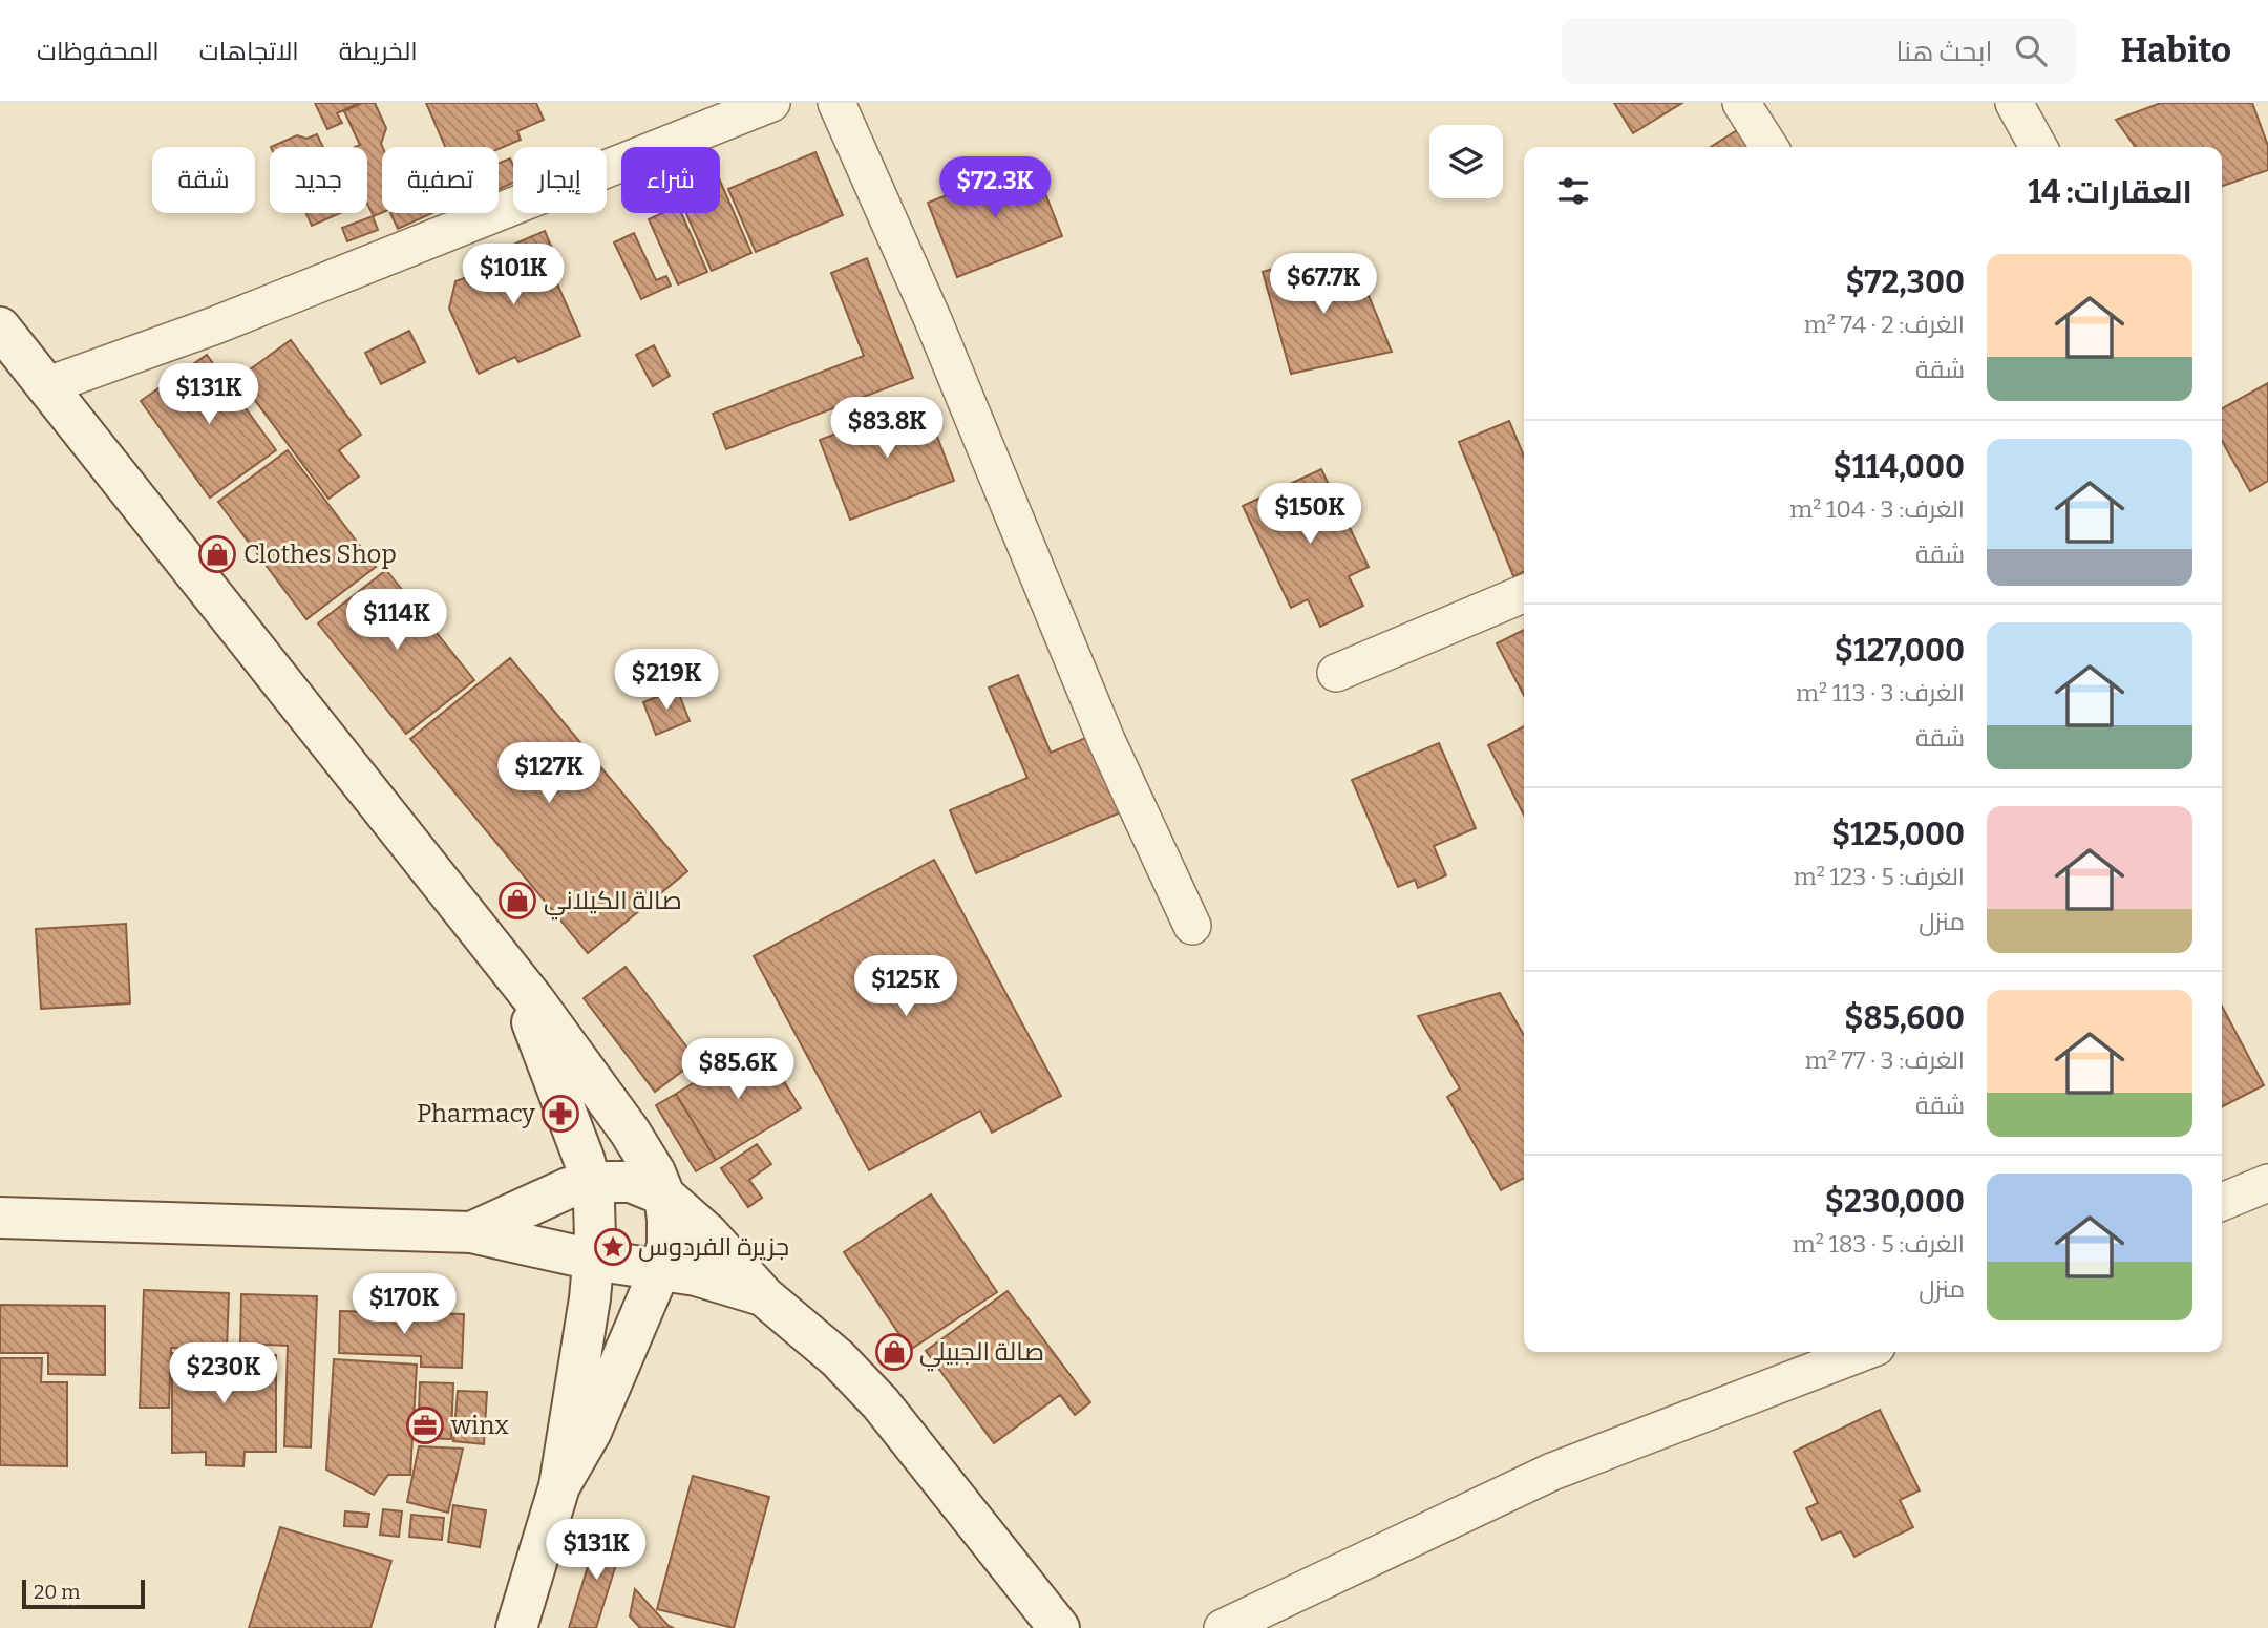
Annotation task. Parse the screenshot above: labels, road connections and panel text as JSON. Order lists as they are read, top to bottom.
{
  "places": {
    "shop": ["Clothes Shop", "صالة الكيلاني", "صالة الجبيلي"],
    "pharmacy": ["Pharmacy"],
    "place": ["جزيرة الفردوس"],
    "office": ["winx"]
  },
  "scale_bar": "20 m",
  "page": {
    "header": "Habito",
    "search": "ابحث هنا",
    "nav": ["الخريطة", "الاتجاهات", "المحفوظات"],
    "chip": [
      "شراء",
      "إيجار",
      "تصفية",
      "جديد",
      "شقة"
    ],
    "heading": "العقارات: 14",
    "price": [
      "$72.3K",
      "$101K",
      "$67.7K",
      "$131K",
      "$83.8K",
      "$150K",
      "$114K",
      "$219K",
      "$127K",
      "$125K",
      "$85.6K",
      "$170K",
      "$230K",
      "$131K"
    ],
    "list": [
      {
        "name": "$72,300",
        "note": "الغرف: 2 · 74 m² · شقة"
      },
      {
        "name": "$114,000",
        "note": "الغرف: 3 · 104 m² · شقة"
      },
      {
        "name": "$127,000",
        "note": "الغرف: 3 · 113 m² · شقة"
      },
      {
        "name": "$125,000",
        "note": "الغرف: 5 · 123 m² · منزل"
      },
      {
        "name": "$85,600",
        "note": "الغرف: 3 · 77 m² · شقة"
      },
      {
        "name": "$230,000",
        "note": "الغرف: 5 · 183 m² · منزل"
      }
    ],
    "scale": "20 m"
  }
}
